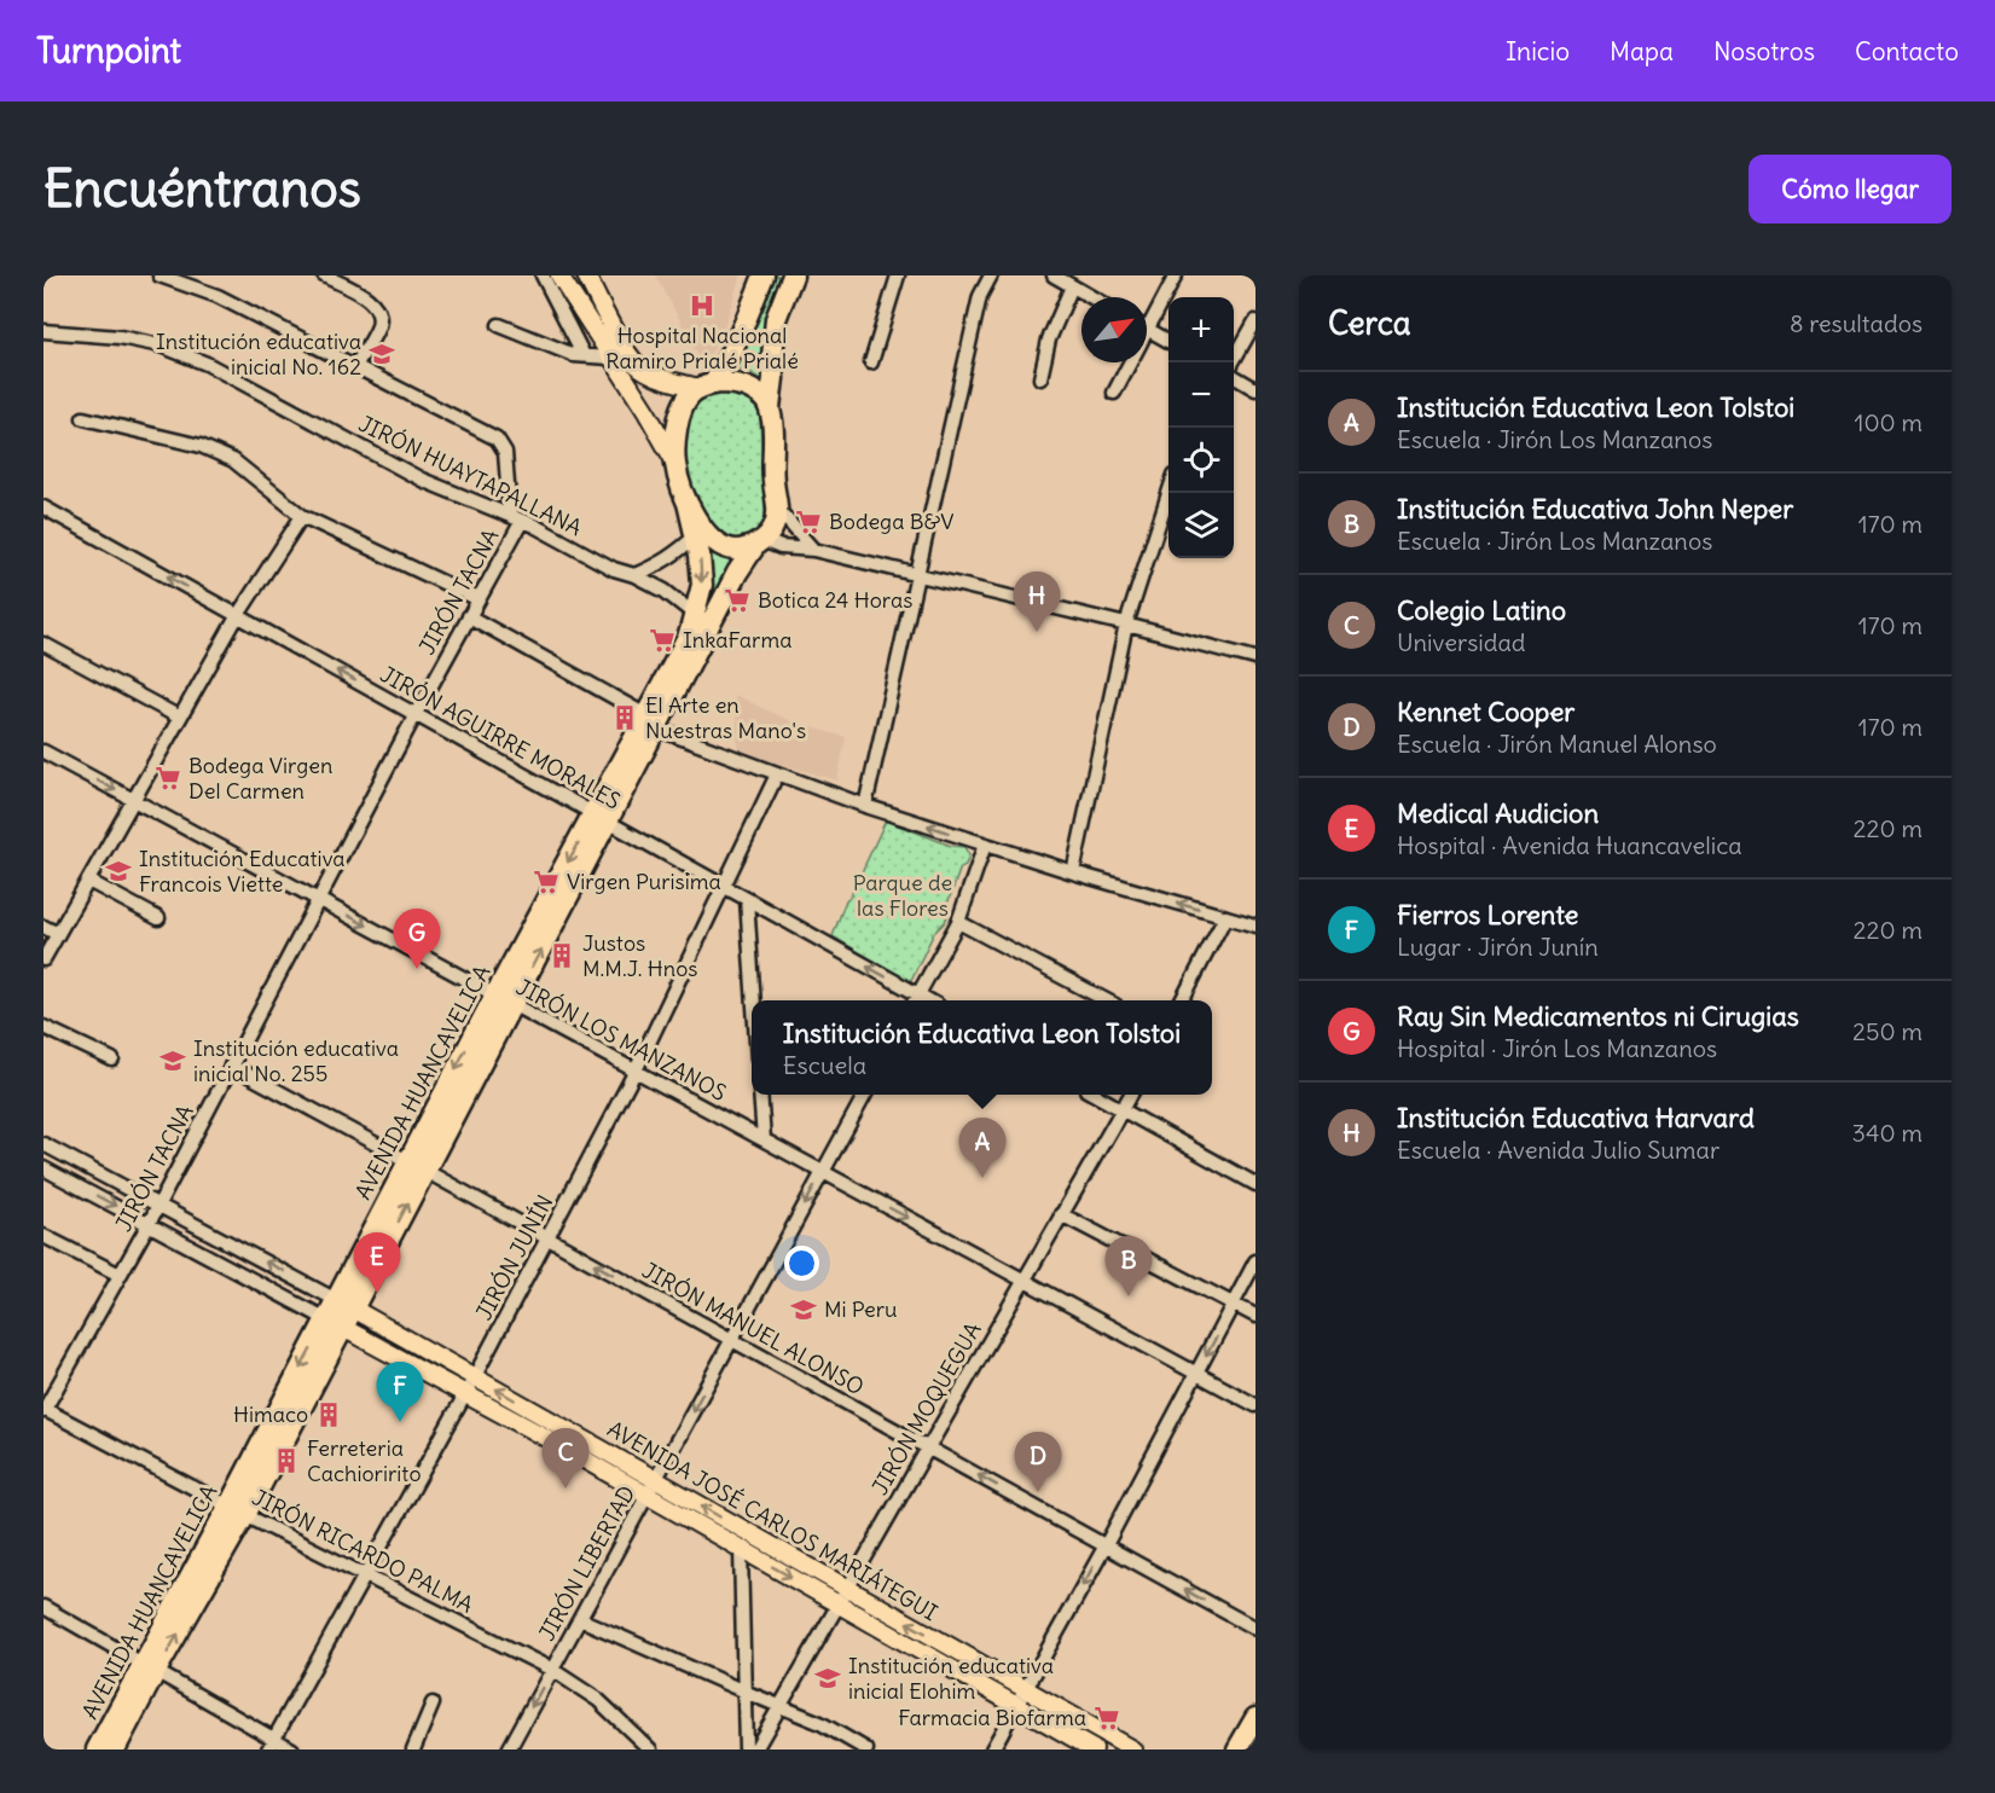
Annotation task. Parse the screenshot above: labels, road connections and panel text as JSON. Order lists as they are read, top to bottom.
{
  "streets": {
    "highway": ["AVENIDA HUANCAVELICA"],
    "main road": ["AVENIDA JOSÉ CARLOS MARIÁTEGUI"],
    "street": [
      "JIRÓN HUAYTAPALLANA",
      "JIRÓN TACNA",
      "JIRÓN AGUIRRE MORALES",
      "JIRÓN LOS MANZANOS",
      "JIRÓN JUNÍN",
      "JIRÓN MANUEL ALONSO",
      "JIRÓN MOQUEGUA",
      "JIRÓN RICARDO PALMA",
      "JIRÓN LIBERTAD"
    ]
  },
  "crossings": [
    ["JIRÓN HUAYTAPALLANA", "JIRÓN TACNA"],
    ["JIRÓN HUAYTAPALLANA", "AVENIDA HUANCAVELICA"],
    ["JIRÓN TACNA", "JIRÓN AGUIRRE MORALES"],
    ["JIRÓN TACNA", "JIRÓN LOS MANZANOS"],
    ["JIRÓN TACNA", "JIRÓN MANUEL ALONSO"],
    ["JIRÓN TACNA", "JIRÓN RICARDO PALMA"],
    ["JIRÓN AGUIRRE MORALES", "AVENIDA HUANCAVELICA"],
    ["JIRÓN AGUIRRE MORALES", "JIRÓN JUNÍN"],
    ["JIRÓN LOS MANZANOS", "AVENIDA HUANCAVELICA"],
    ["JIRÓN LOS MANZANOS", "JIRÓN JUNÍN"],
    ["JIRÓN LOS MANZANOS", "JIRÓN MOQUEGUA"],
    ["JIRÓN LOS MANZANOS", "JIRÓN LIBERTAD"],
    ["AVENIDA HUANCAVELICA", "JIRÓN MANUEL ALONSO"],
    ["AVENIDA HUANCAVELICA", "AVENIDA JOSÉ CARLOS MARIÁTEGUI"],
    ["AVENIDA HUANCAVELICA", "JIRÓN RICARDO PALMA"],
    ["JIRÓN JUNÍN", "JIRÓN MANUEL ALONSO"],
    ["JIRÓN JUNÍN", "AVENIDA JOSÉ CARLOS MARIÁTEGUI"],
    ["JIRÓN JUNÍN", "JIRÓN RICARDO PALMA"],
    ["JIRÓN MANUEL ALONSO", "JIRÓN MOQUEGUA"],
    ["JIRÓN MANUEL ALONSO", "JIRÓN LIBERTAD"],
    ["JIRÓN MOQUEGUA", "AVENIDA JOSÉ CARLOS MARIÁTEGUI"],
    ["AVENIDA JOSÉ CARLOS MARIÁTEGUI", "JIRÓN LIBERTAD"],
    ["JIRÓN RICARDO PALMA", "JIRÓN LIBERTAD"]
  ],
  "one_way": [
    "JIRÓN AGUIRRE MORALES",
    "JIRÓN LOS MANZANOS",
    "JIRÓN MANUEL ALONSO",
    "JIRÓN LIBERTAD"
  ],
  "parks": ["Parque de las Flores"],
  "places": {
    "hospital": ["Hospital Nacional Ramiro Prialé Prialé"],
    "school or university": [
      "Institución educativa inicial No. 162",
      "Institución Educativa Francois Viette",
      "Institución educativa inicial No. 255",
      "Mi Peru",
      "Institución educativa inicial Elohim"
    ],
    "supermarket": [
      "Bodega B&V",
      "Botica 24 Horas",
      "InkaFarma",
      "Bodega Virgen Del Carmen",
      "Virgen Purisima",
      "Farmacia Biofarma"
    ],
    "building": [
      "El Arte en Nuestras Mano's",
      "Justos M.M.J. Hnos",
      "Himaco",
      "Ferreteria Cachioririto"
    ]
  },
  "north": "top right",
  "page": {
    "header": "Turnpoint",
    "nav": [
      "Inicio",
      "Mapa",
      "Nosotros",
      "Contacto"
    ],
    "buttons": "Cómo llegar",
    "title": "Encuéntranos",
    "heading": ["Cerca", "8 resultados"],
    "map_buttons": ["+", "−"],
    "list": [
      {
        "mark": "A",
        "name": "Institución Educativa Leon Tolstoi",
        "note": "Escuela · Jirón Los Manzanos",
        "value": "100 m"
      },
      {
        "mark": "B",
        "name": "Institución Educativa John Neper",
        "note": "Escuela · Jirón Los Manzanos",
        "value": "170 m"
      },
      {
        "mark": "C",
        "name": "Colegio Latino",
        "note": "Universidad",
        "value": "170 m"
      },
      {
        "mark": "D",
        "name": "Kennet Cooper",
        "note": "Escuela · Jirón Manuel Alonso",
        "value": "170 m"
      },
      {
        "mark": "E",
        "name": "Medical Audicion",
        "note": "Hospital · Avenida Huancavelica",
        "value": "220 m"
      },
      {
        "mark": "F",
        "name": "Fierros Lorente",
        "note": "Lugar · Jirón Junín",
        "value": "220 m"
      },
      {
        "mark": "G",
        "name": "Ray Sin Medicamentos ni Cirugias",
        "note": "Hospital · Jirón Los Manzanos",
        "value": "250 m"
      },
      {
        "mark": "H",
        "name": "Institución Educativa Harvard",
        "note": "Escuela · Avenida Julio Sumar",
        "value": "340 m"
      }
    ],
    "pins": [
      "H",
      "G",
      "A",
      "E",
      "B",
      "F",
      "C",
      "D"
    ],
    "popup": ["Institución Educativa Leon Tolstoi", "Escuela"]
  }
}
